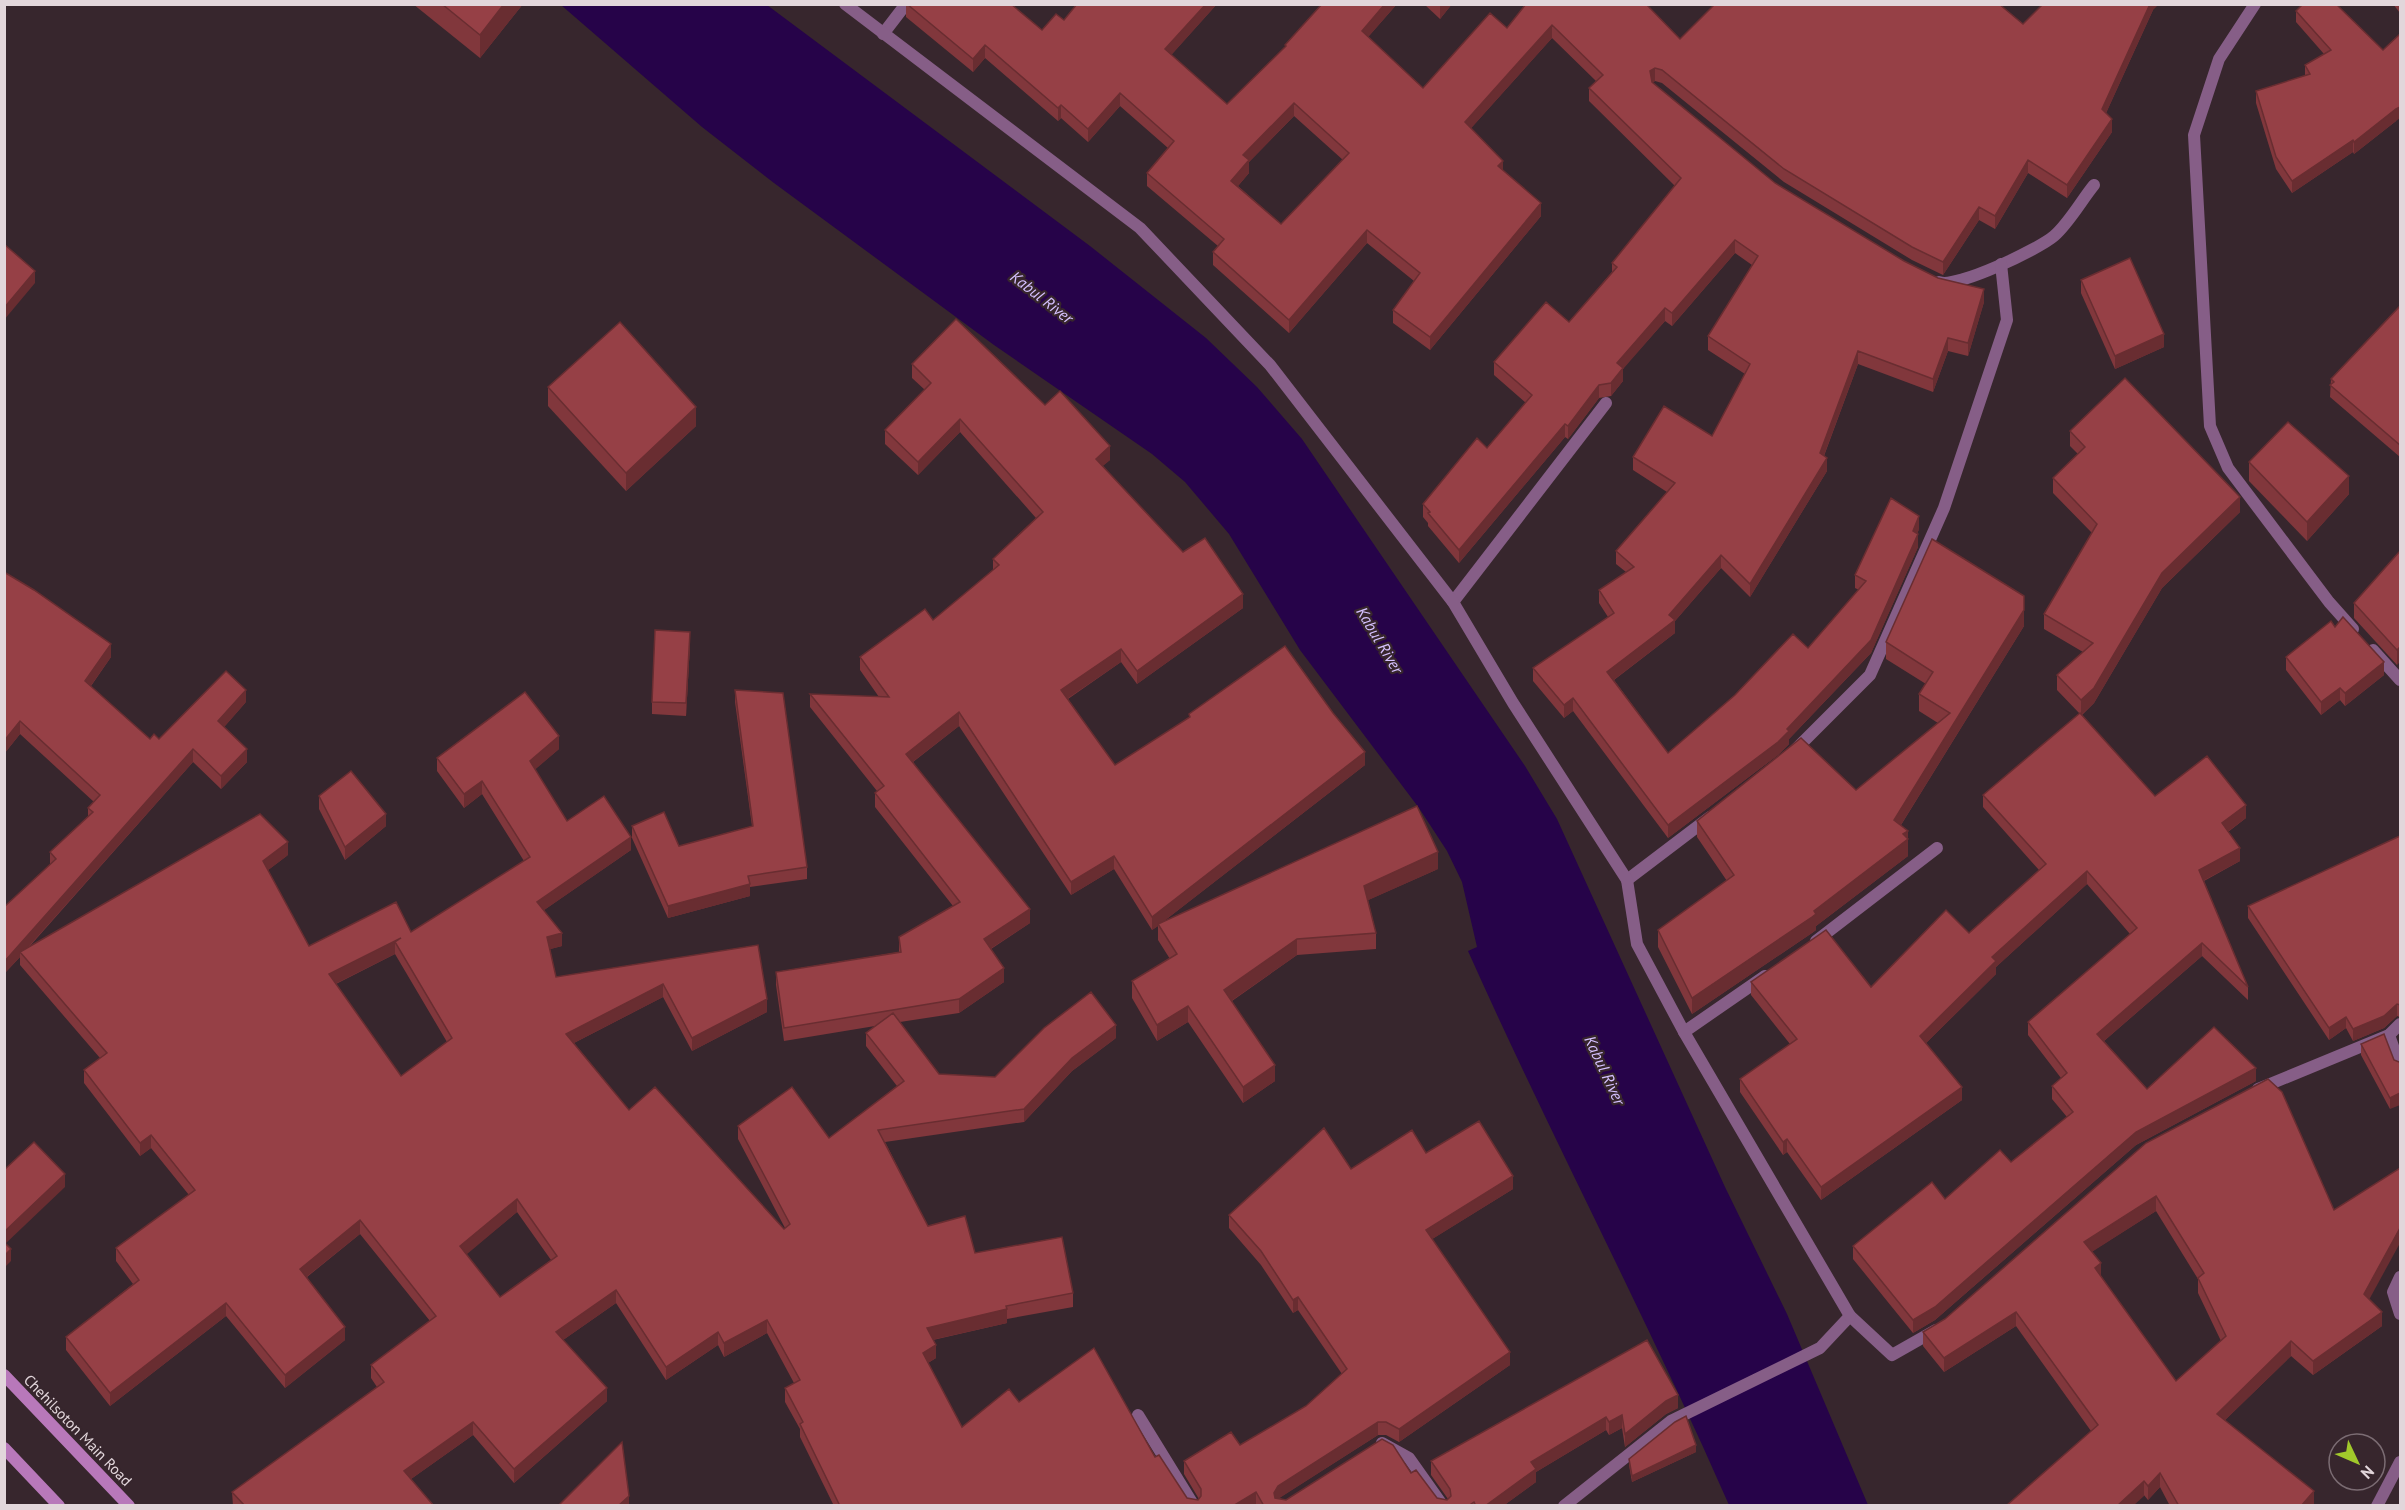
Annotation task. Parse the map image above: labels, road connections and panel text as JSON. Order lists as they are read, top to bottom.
{
  "streets": {
    "main road": ["Chehilsoton Main Road"]
  },
  "water": ["Kabul River"],
  "north": "bottom right"
}
